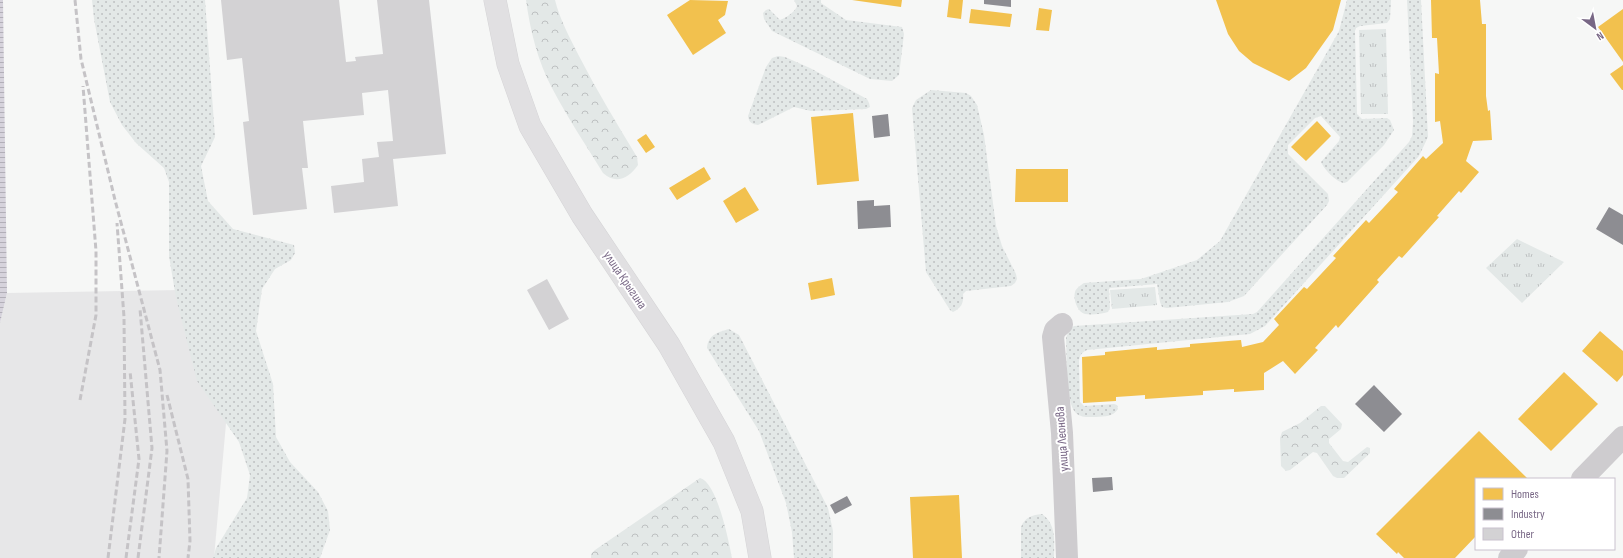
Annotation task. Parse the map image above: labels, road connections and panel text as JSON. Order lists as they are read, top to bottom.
{
  "streets": {
    "main road": ["улица Крыгина"],
    "street": ["улица Леонова"]
  },
  "legend": ["Homes", "Industry", "Other"],
  "north": "bottom right"
}
